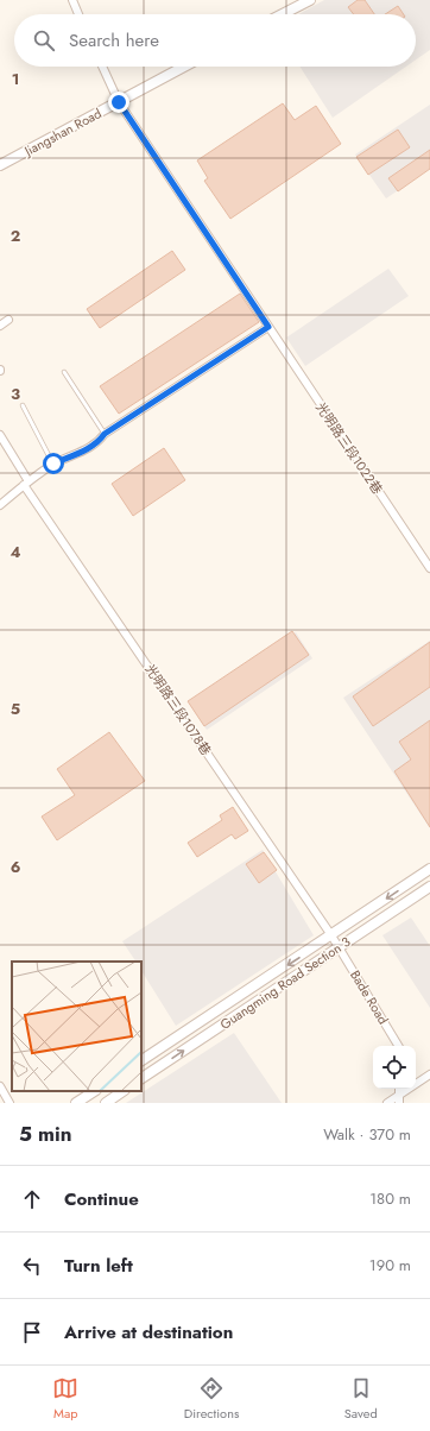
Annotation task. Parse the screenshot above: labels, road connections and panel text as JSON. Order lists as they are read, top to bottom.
{
  "streets": {
    "street": [
      "Jiangshan Road",
      "光明路三段1022巷",
      "光明路三段1078巷",
      "Guangming Road Section 3",
      "Bade Road"
    ]
  },
  "crossings": [
    ["Jiangshan Road", "光明路三段1022巷"],
    ["光明路三段1078巷", "Guangming Road Section 3"],
    ["光明路三段1078巷", "Bade Road"],
    ["Guangming Road Section 3", "Bade Road"]
  ],
  "page": {
    "search": "Search here",
    "heading": ["5 min", "Walk · 370 m"],
    "list": [
      ["Continue", "180 m"],
      ["Turn left", "190 m"],
      "Arrive at destination"
    ],
    "nav": ["Map", "Directions", "Saved"]
  },
  "grid": {
    "rows": [
      "1",
      "2",
      "3",
      "4",
      "5",
      "6"
    ]
  }
}
